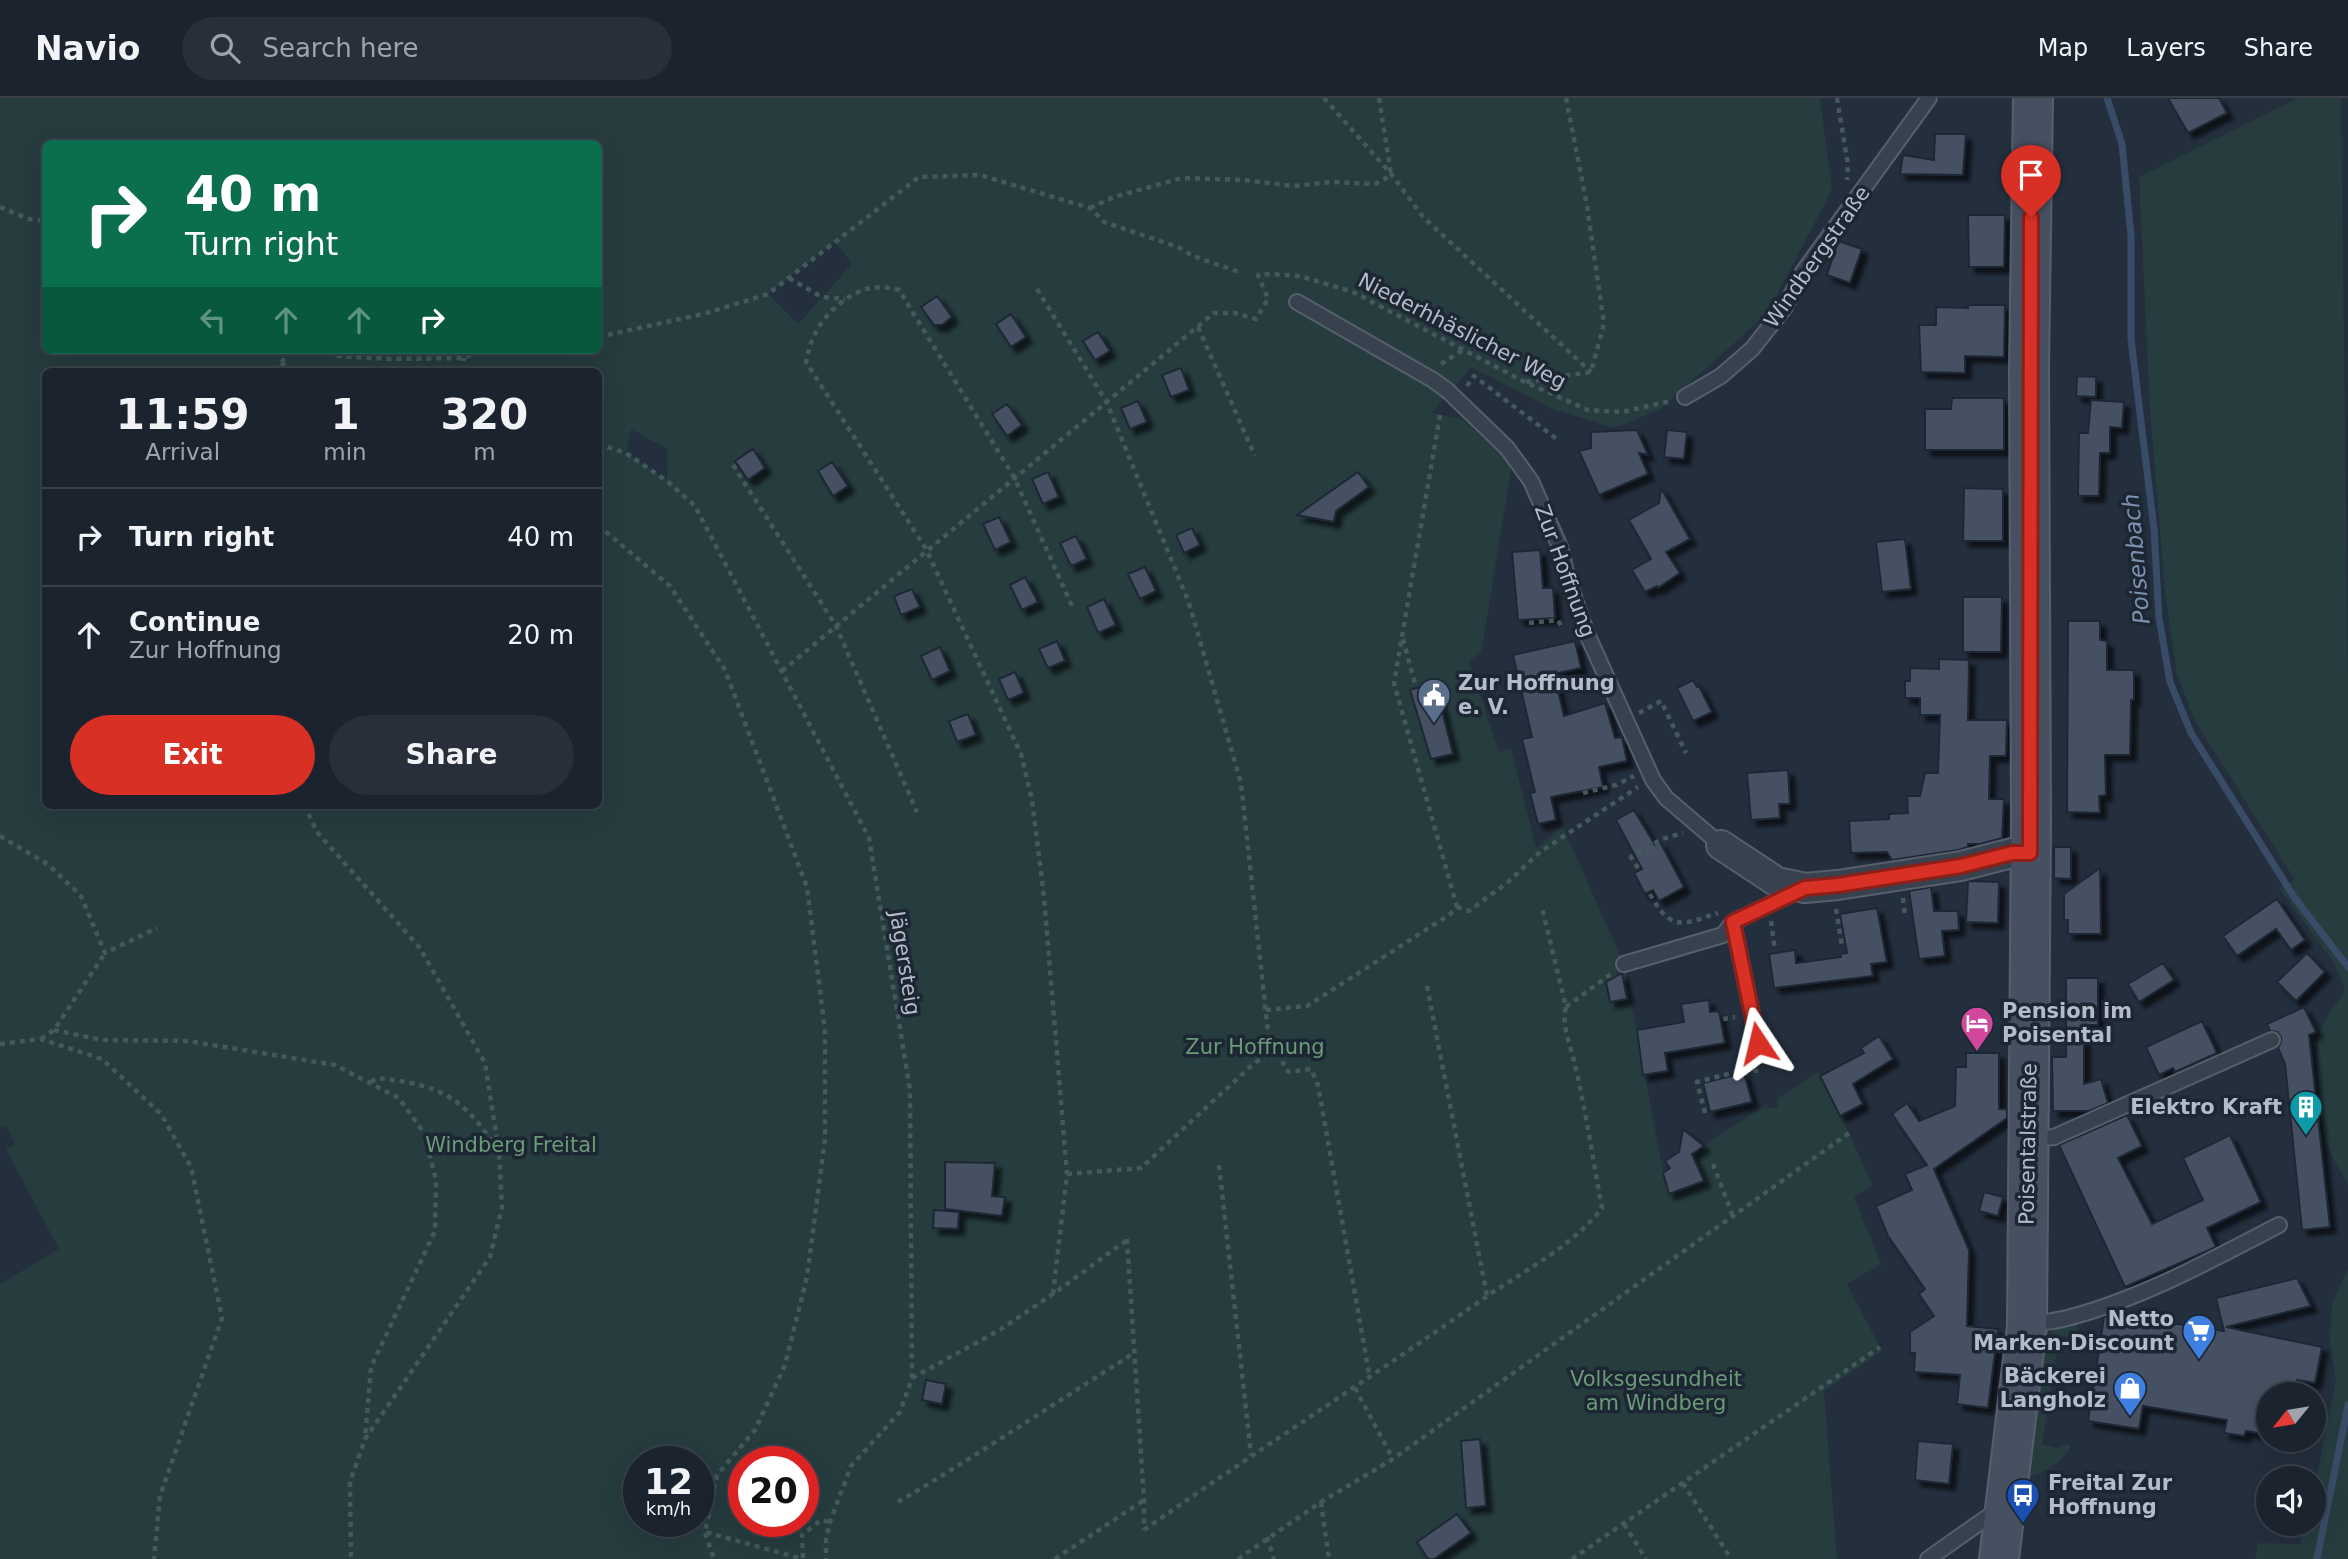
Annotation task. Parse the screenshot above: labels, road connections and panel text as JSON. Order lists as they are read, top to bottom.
{
  "streets": {
    "main road": ["Poisentalstraße"],
    "street": ["Zur Hoffnung"],
    "lane": ["Windbergstraße"],
    "path": ["Niederhhäslicher Weg", "Jägersteig"]
  },
  "crossings": [
    ["Zur Hoffnung", "Poisentalstraße"]
  ],
  "water": ["Poisenbach"],
  "parks": ["Zur Hoffnung", "Windberg Freital", "Volksgesundheit am Windberg"],
  "places": {
    "public building": ["Zur Hoffnung e. V."],
    "hotel": ["Pension im Poisental"],
    "building": ["Elektro Kraft"],
    "supermarket": ["Netto Marken-Discount"],
    "shop": ["Bäckerei Langholz"],
    "bus stop": ["Freital Zur Hoffnung"]
  },
  "north": "bottom left",
  "page": {
    "header": "Navio",
    "search": "Search here",
    "nav": ["Map", "Layers", "Share"],
    "turn": ["40 m", "Turn right"],
    "eta": [
      "11:59",
      "Arrival",
      "1",
      "min",
      "320",
      "m"
    ],
    "list": [
      {
        "name": "Turn right",
        "value": "40 m"
      },
      {
        "name": "Continue",
        "note": "Zur Hoffnung",
        "value": "20 m"
      }
    ],
    "buttons": ["Exit", "Share"],
    "speed": "12 km/h",
    "limit": "20"
  }
}
